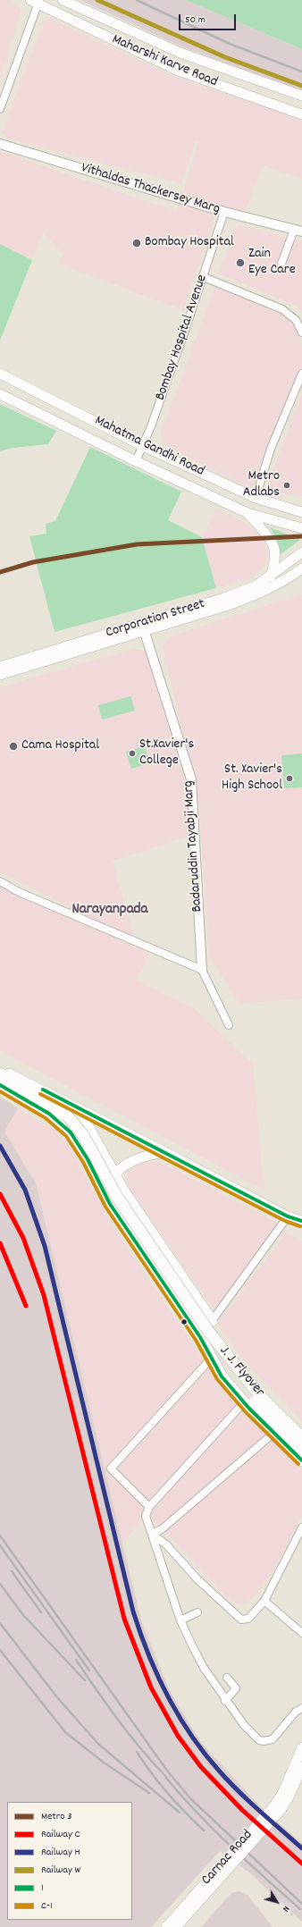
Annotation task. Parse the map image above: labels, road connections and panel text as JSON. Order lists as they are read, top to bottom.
{
  "streets": {
    "main road": [
      "Maharshi Karve Road",
      "Mahatma Gandhi Road",
      "Corporation Street",
      "J. J. Flyover",
      "Carnac Road"
    ],
    "street": ["Vithaldas Thackersey Marg", "Bombay Hospital Avenue", "Badaruddin Tayabji Marg"]
  },
  "crossings": [
    ["Vithaldas Thackersey Marg", "Bombay Hospital Avenue"],
    ["Bombay Hospital Avenue", "Mahatma Gandhi Road"],
    ["Corporation Street", "Badaruddin Tayabji Marg"]
  ],
  "districts": ["Narayanpada"],
  "places": [
    "Bombay Hospital",
    "Zain Eye Care",
    "Metro Adlabs",
    "Cama Hospital",
    "St.Xavier's College",
    "St. Xavier's High School"
  ],
  "lines": [
    "rail line W",
    "metro line 3",
    "transit line 1",
    "transit line C-1",
    "rail line H",
    "rail line C"
  ],
  "legend": [
    "Metro 3",
    "Railway C",
    "Railway H",
    "Railway W",
    "1",
    "C-1"
  ],
  "scale_bar": "50 m",
  "north": "bottom right"
}
